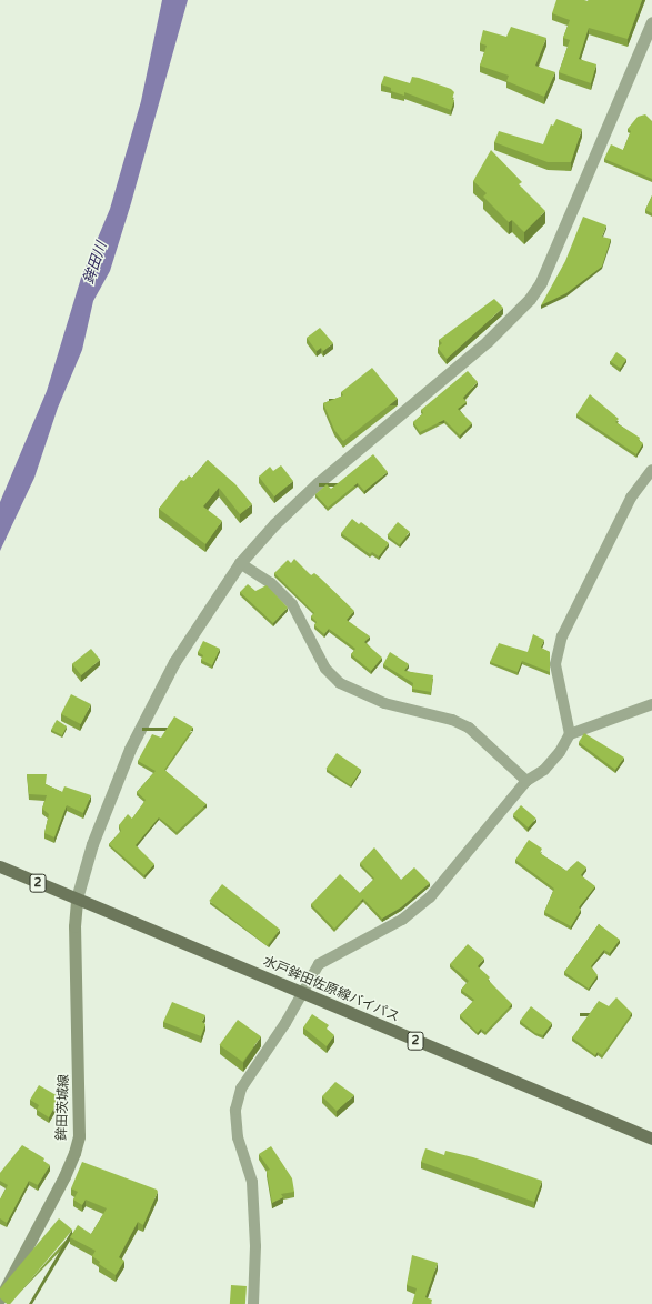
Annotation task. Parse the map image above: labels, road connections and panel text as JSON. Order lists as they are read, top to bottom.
{
  "streets": {
    "main road": ["2", "水戸鉾田佐原線バイパス", "鉾田茨城線"]
  },
  "crossings": [
    ["水戸鉾田佐原線バイパス", "鉾田茨城線"]
  ],
  "water": ["鉾田川"]
}
